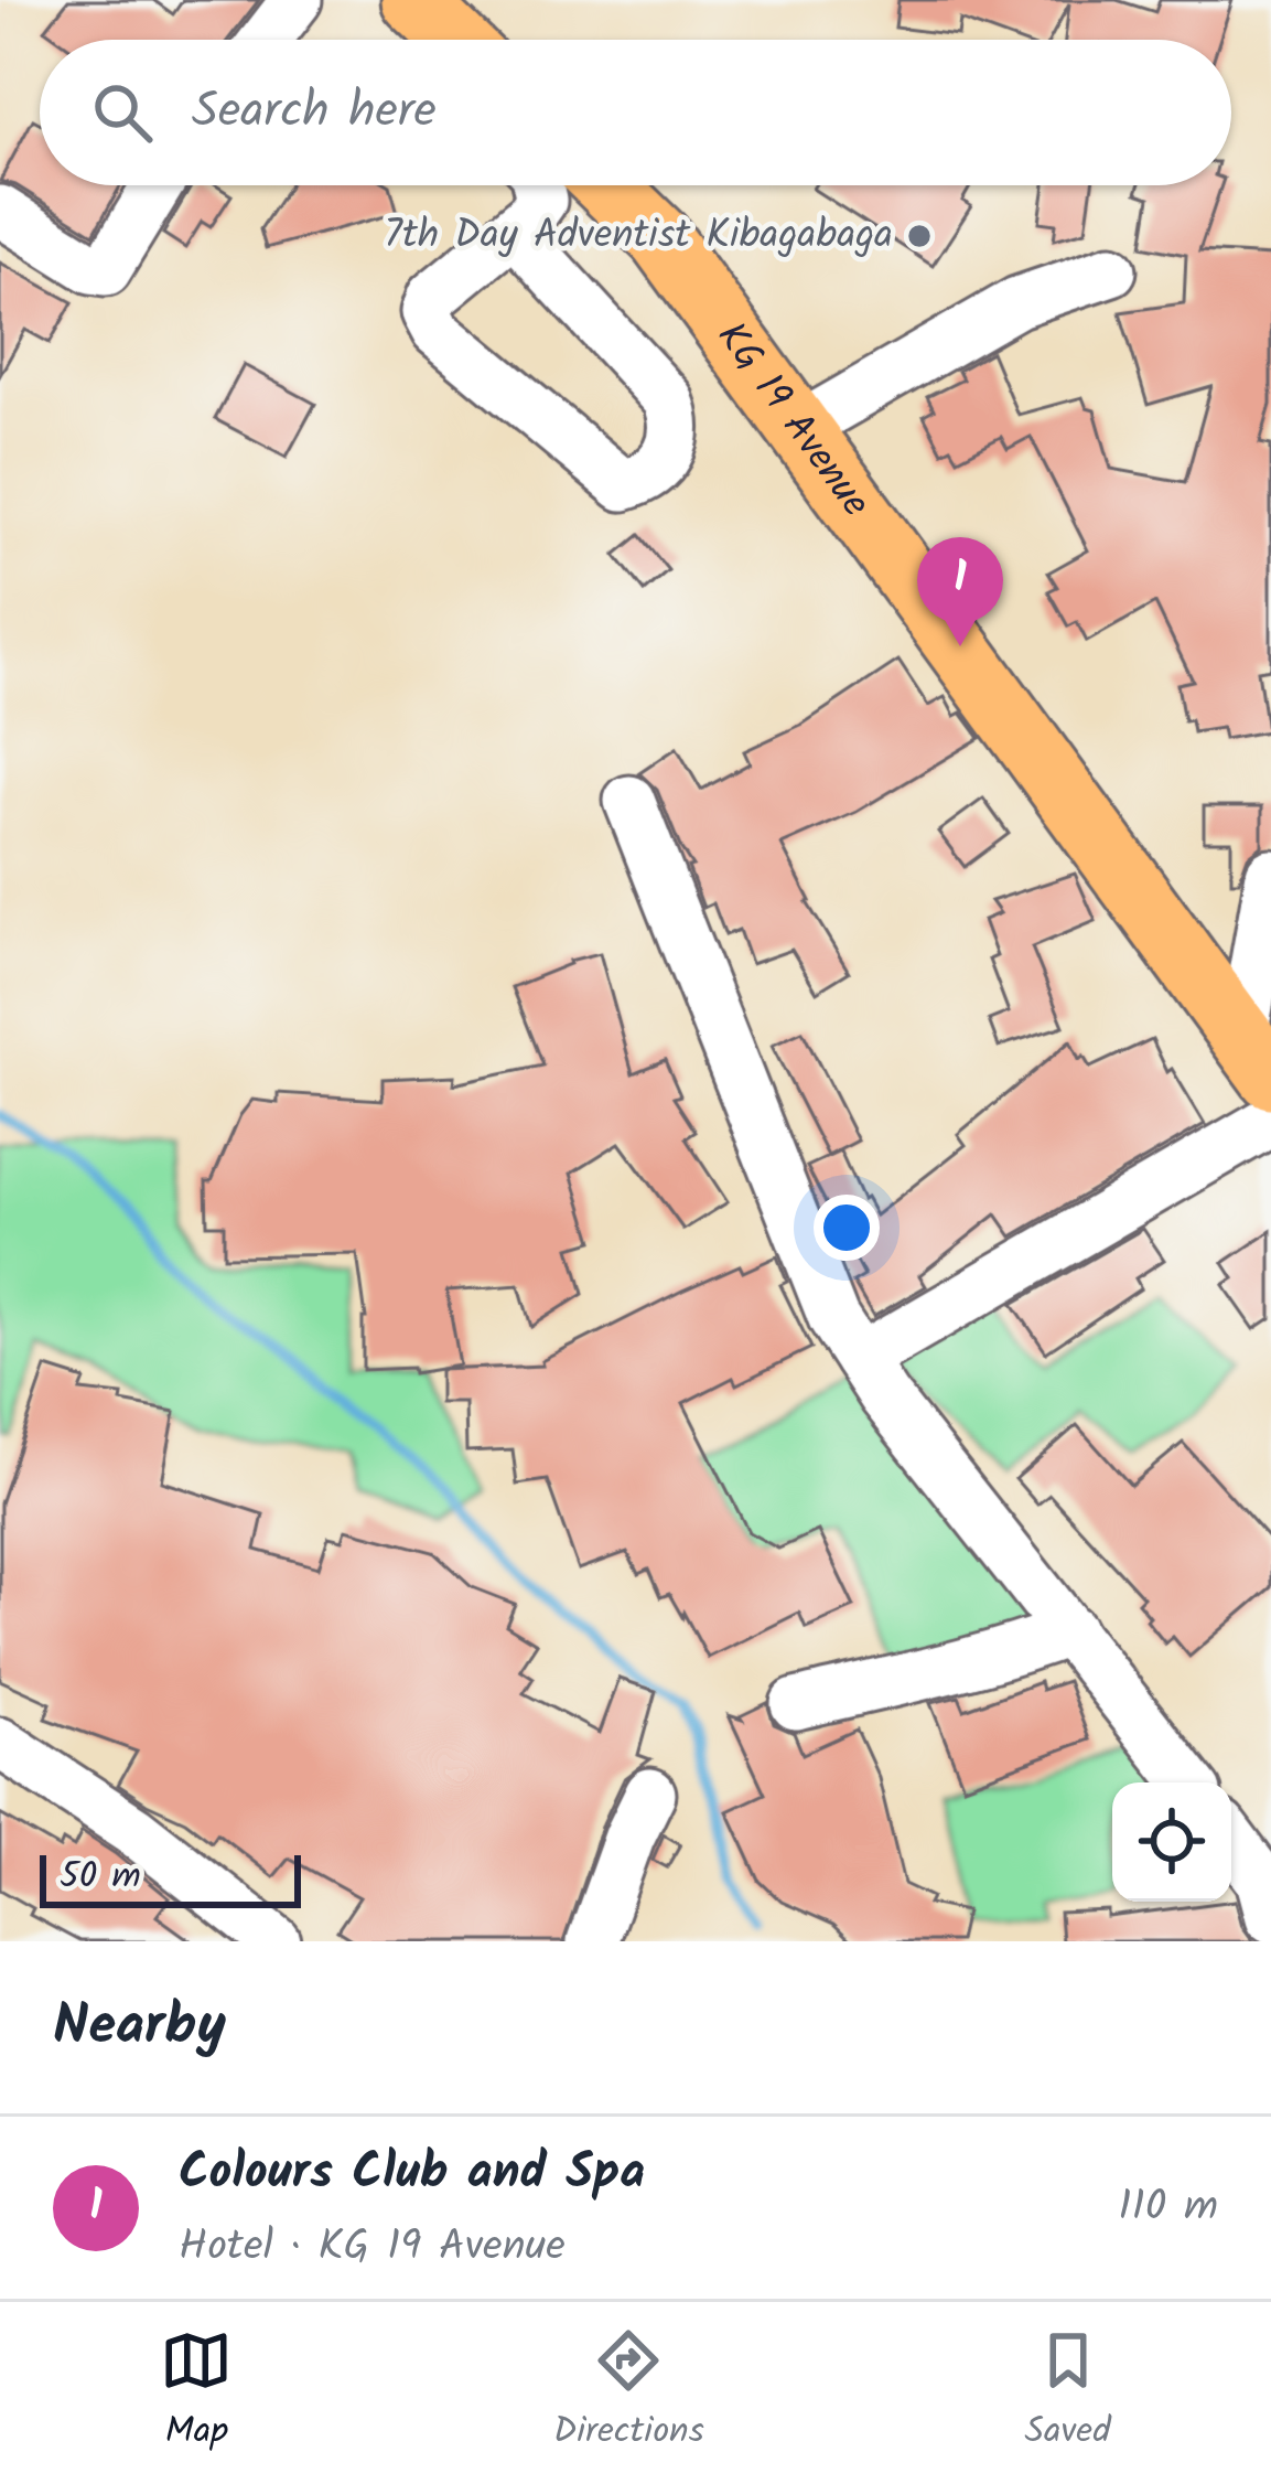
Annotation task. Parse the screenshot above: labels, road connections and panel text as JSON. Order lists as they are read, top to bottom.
{
  "streets": {
    "main road": ["KG 19 Avenue"]
  },
  "places": ["7th Day Adventist Kibagabaga"],
  "scale_bar": "50 m",
  "page": {
    "search": "Search here",
    "pins": "1",
    "scale": "50 m",
    "heading": "Nearby",
    "list": [
      {
        "mark": "1",
        "name": "Colours Club and Spa",
        "note": "Hotel · KG 19 Avenue",
        "value": "110 m"
      }
    ],
    "nav": ["Map", "Directions", "Saved"]
  }
}
